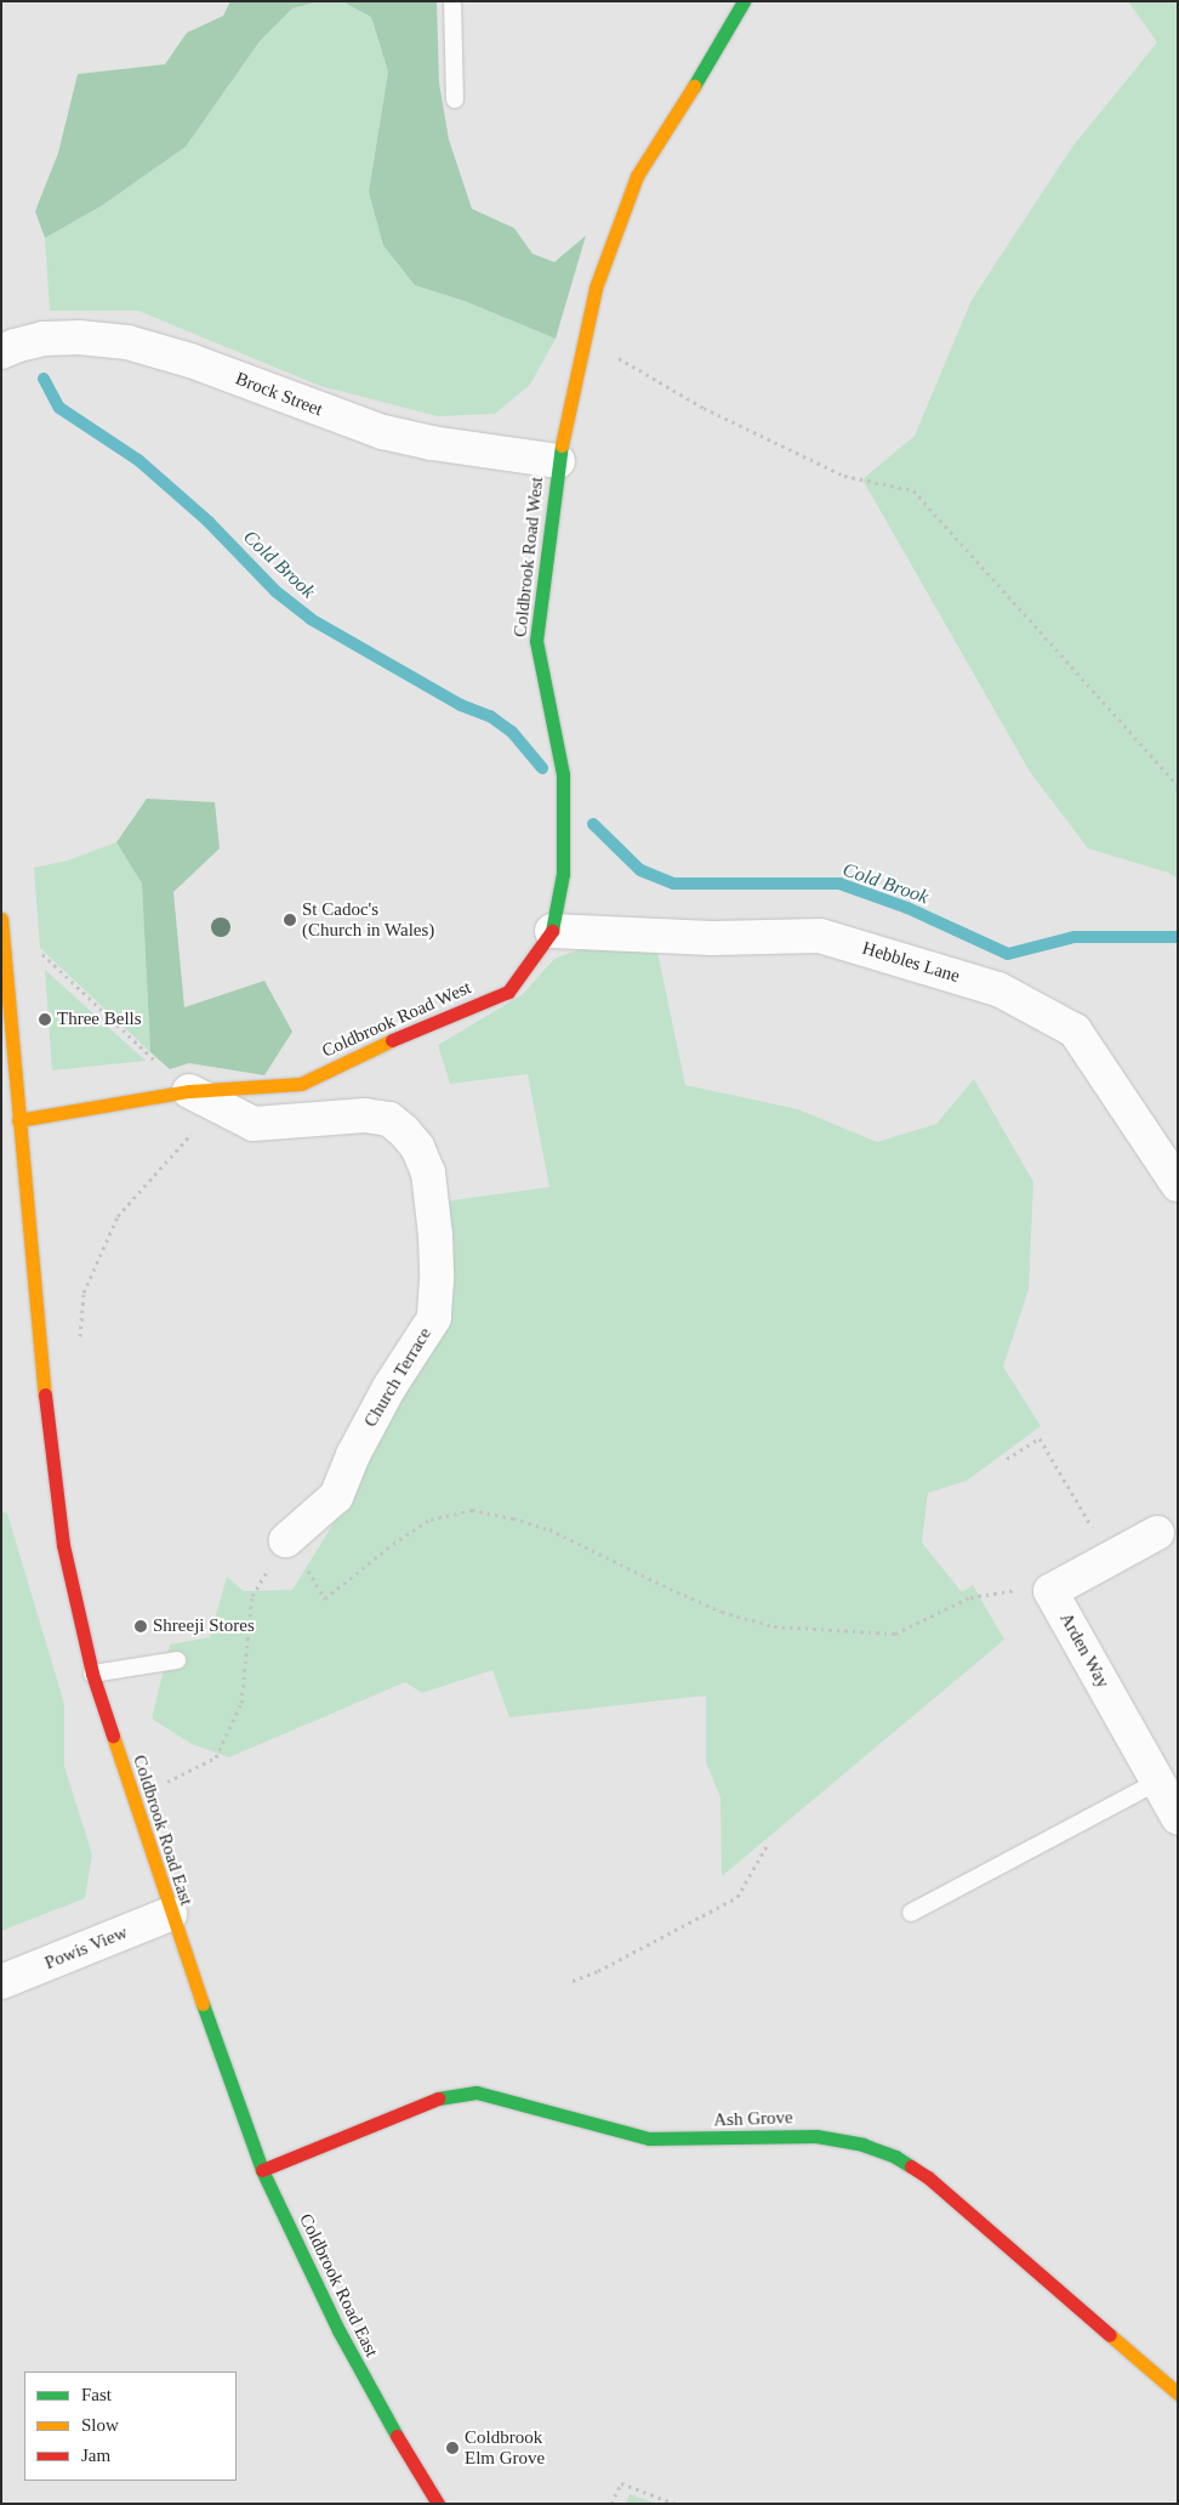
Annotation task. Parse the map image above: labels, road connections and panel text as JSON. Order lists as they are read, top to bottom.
{
  "streets": {
    "street": [
      "Brock Street",
      "Coldbrook Road West",
      "Hebbles Lane",
      "Church Terrace",
      "Arden Way",
      "Coldbrook Road East",
      "Powis View",
      "Ash Grove"
    ]
  },
  "crossings": [
    ["Brock Street", "Coldbrook Road West"],
    ["Coldbrook Road West", "Hebbles Lane"],
    ["Coldbrook Road West", "Church Terrace"],
    ["Coldbrook Road West", "Coldbrook Road East"],
    ["Coldbrook Road East", "Powis View"],
    ["Coldbrook Road East", "Ash Grove"]
  ],
  "water": ["Cold Brook"],
  "places": [
    "St Cadoc's (Church in Wales)",
    "Three Bells",
    "Shreeji Stores",
    "Coldbrook Elm Grove"
  ],
  "legend": ["Fast", "Slow", "Jam"]
}
